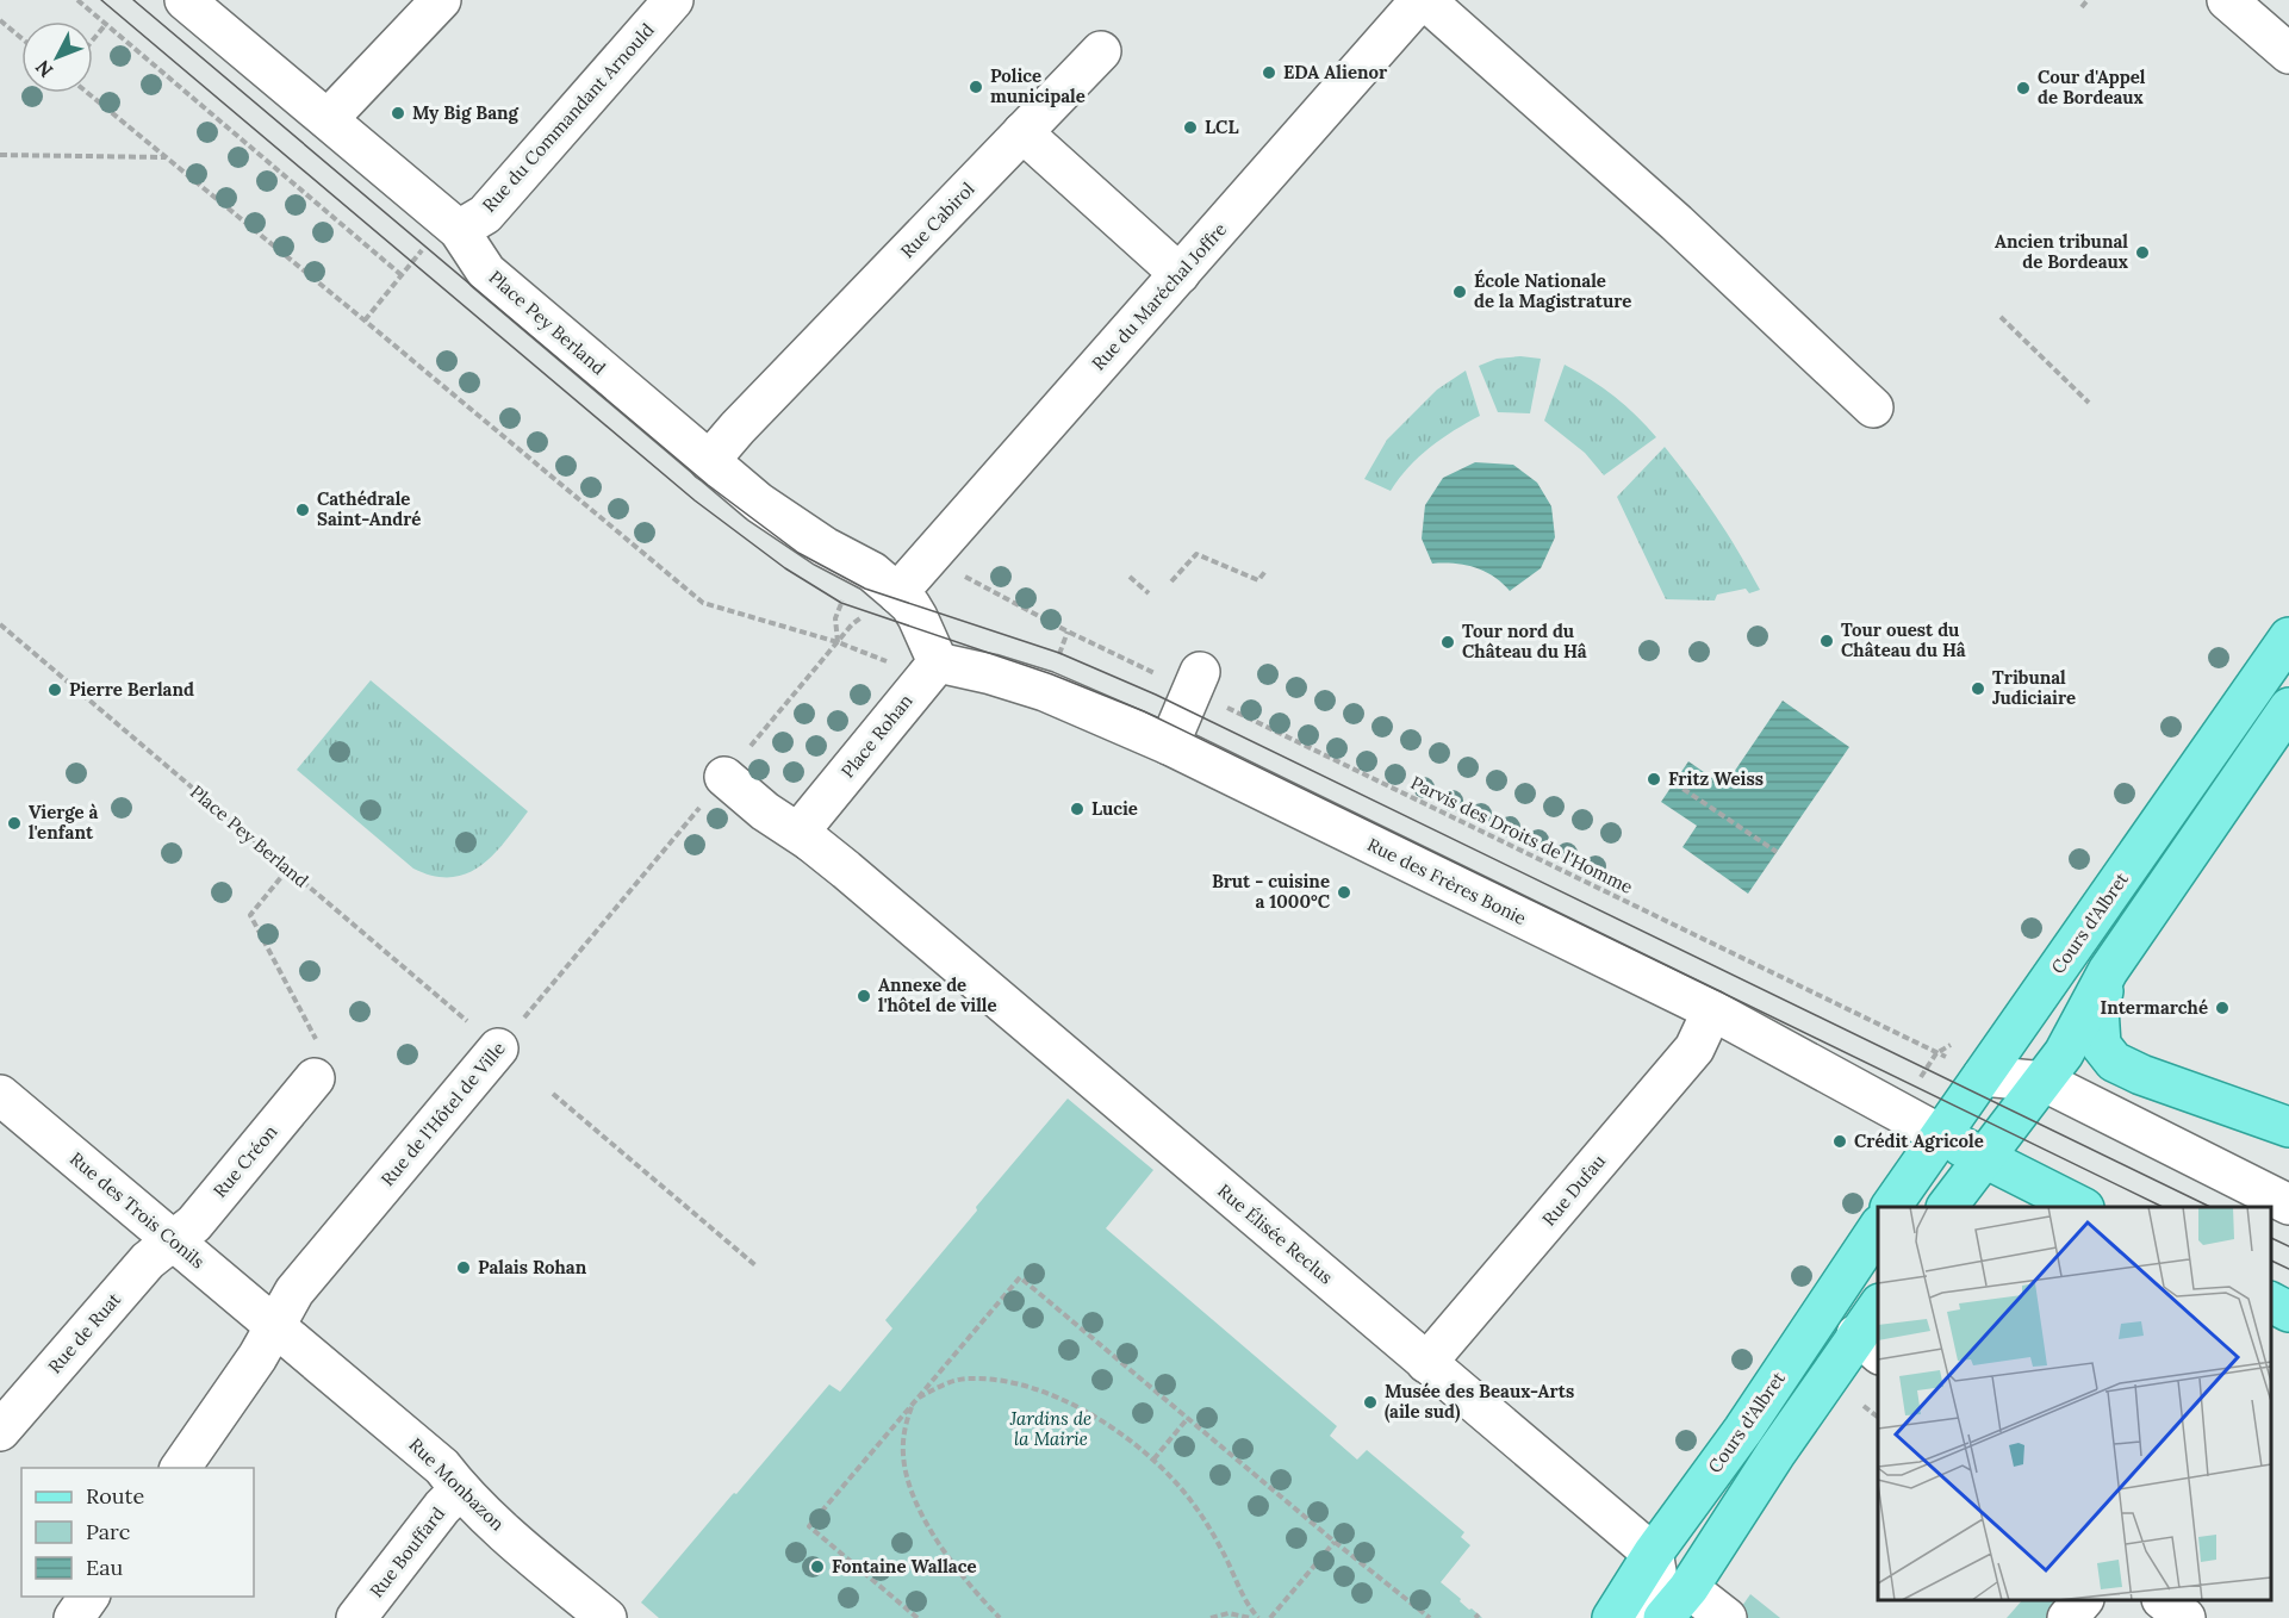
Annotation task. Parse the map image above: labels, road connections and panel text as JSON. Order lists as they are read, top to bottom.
{
  "streets": {
    "main road": ["Cours d'Albret"],
    "street": [
      "Rue du Commandant Arnould",
      "Rue Cabirol",
      "Rue du Maréchal Joffre",
      "Place Pey Berland",
      "Place Rohan",
      "Rue des Frères Bonie",
      "Rue de l'Hôtel de Ville",
      "Rue Créon",
      "Rue Dufau",
      "Rue des Trois Conils",
      "Rue Élisée Reclus",
      "Rue de Ruat",
      "Rue Monbazon",
      "Rue Bouffard"
    ],
    "path": ["Parvis des Droits de l'Homme"]
  },
  "crossings": [
    ["Rue du Commandant Arnould", "Place Pey Berland"],
    ["Rue Cabirol", "Place Pey Berland"],
    ["Rue du Maréchal Joffre", "Place Pey Berland"],
    ["Rue du Maréchal Joffre", "Parvis des Droits de l'Homme"],
    ["Place Pey Berland", "Rue de l'Hôtel de Ville"],
    ["Place Rohan", "Rue des Frères Bonie"],
    ["Place Rohan", "Rue Élisée Reclus"],
    ["Rue des Frères Bonie", "Cours d'Albret"],
    ["Rue des Frères Bonie", "Rue Dufau"],
    ["Cours d'Albret", "Rue Élisée Reclus"],
    ["Rue de l'Hôtel de Ville", "Rue des Trois Conils"],
    ["Rue de l'Hôtel de Ville", "Rue Monbazon"],
    ["Rue Créon", "Rue des Trois Conils"],
    ["Rue Créon", "Rue de Ruat"],
    ["Rue Dufau", "Rue Élisée Reclus"],
    ["Rue des Trois Conils", "Rue de Ruat"],
    ["Rue des Trois Conils", "Rue Monbazon"],
    ["Rue Monbazon", "Rue Bouffard"]
  ],
  "parks": ["Jardins de la Mairie"],
  "places": [
    "EDA Alienor",
    "Police municipale",
    "Cour d'Appel de Bordeaux",
    "My Big Bang",
    "LCL",
    "Ancien tribunal de Bordeaux",
    "École Nationale de la Magistrature",
    "Cathédrale Saint-André",
    "Tour ouest du Château du Hâ",
    "Tour nord du Château du Hâ",
    "Tribunal Judiciaire",
    "Pierre Berland",
    "Fritz Weiss",
    "Lucie",
    "Vierge à l'enfant",
    "Brut - cuisine a 1000°C",
    "Annexe de l'hôtel de ville",
    "Intermarché",
    "Crédit Agricole",
    "Palais Rohan",
    "Musée des Beaux-Arts (aile sud)",
    "Fontaine Wallace"
  ],
  "legend": ["Route", "Parc", "Eau"],
  "north": "bottom left"
}
